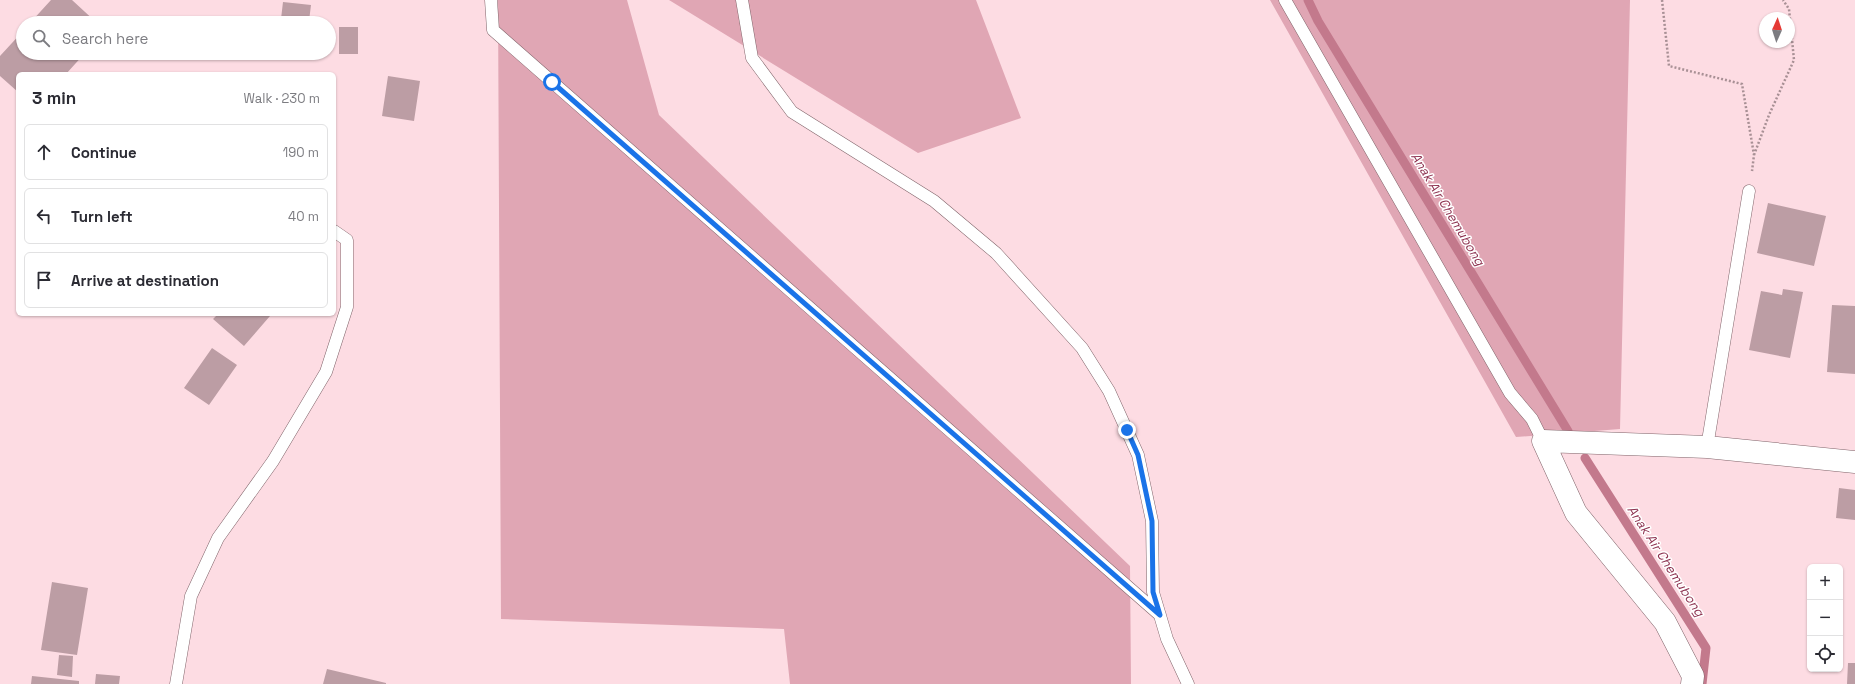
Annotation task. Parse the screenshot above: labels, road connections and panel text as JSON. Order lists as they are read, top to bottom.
{
  "water": ["Anak Air Chemubong"],
  "north": "top",
  "page": {
    "search": "Search here",
    "heading": ["3 min", "Walk · 230 m"],
    "list": [
      ["Continue", "190 m"],
      ["Turn left", "40 m"],
      "Arrive at destination"
    ],
    "map_buttons": ["+", "−"]
  }
}
